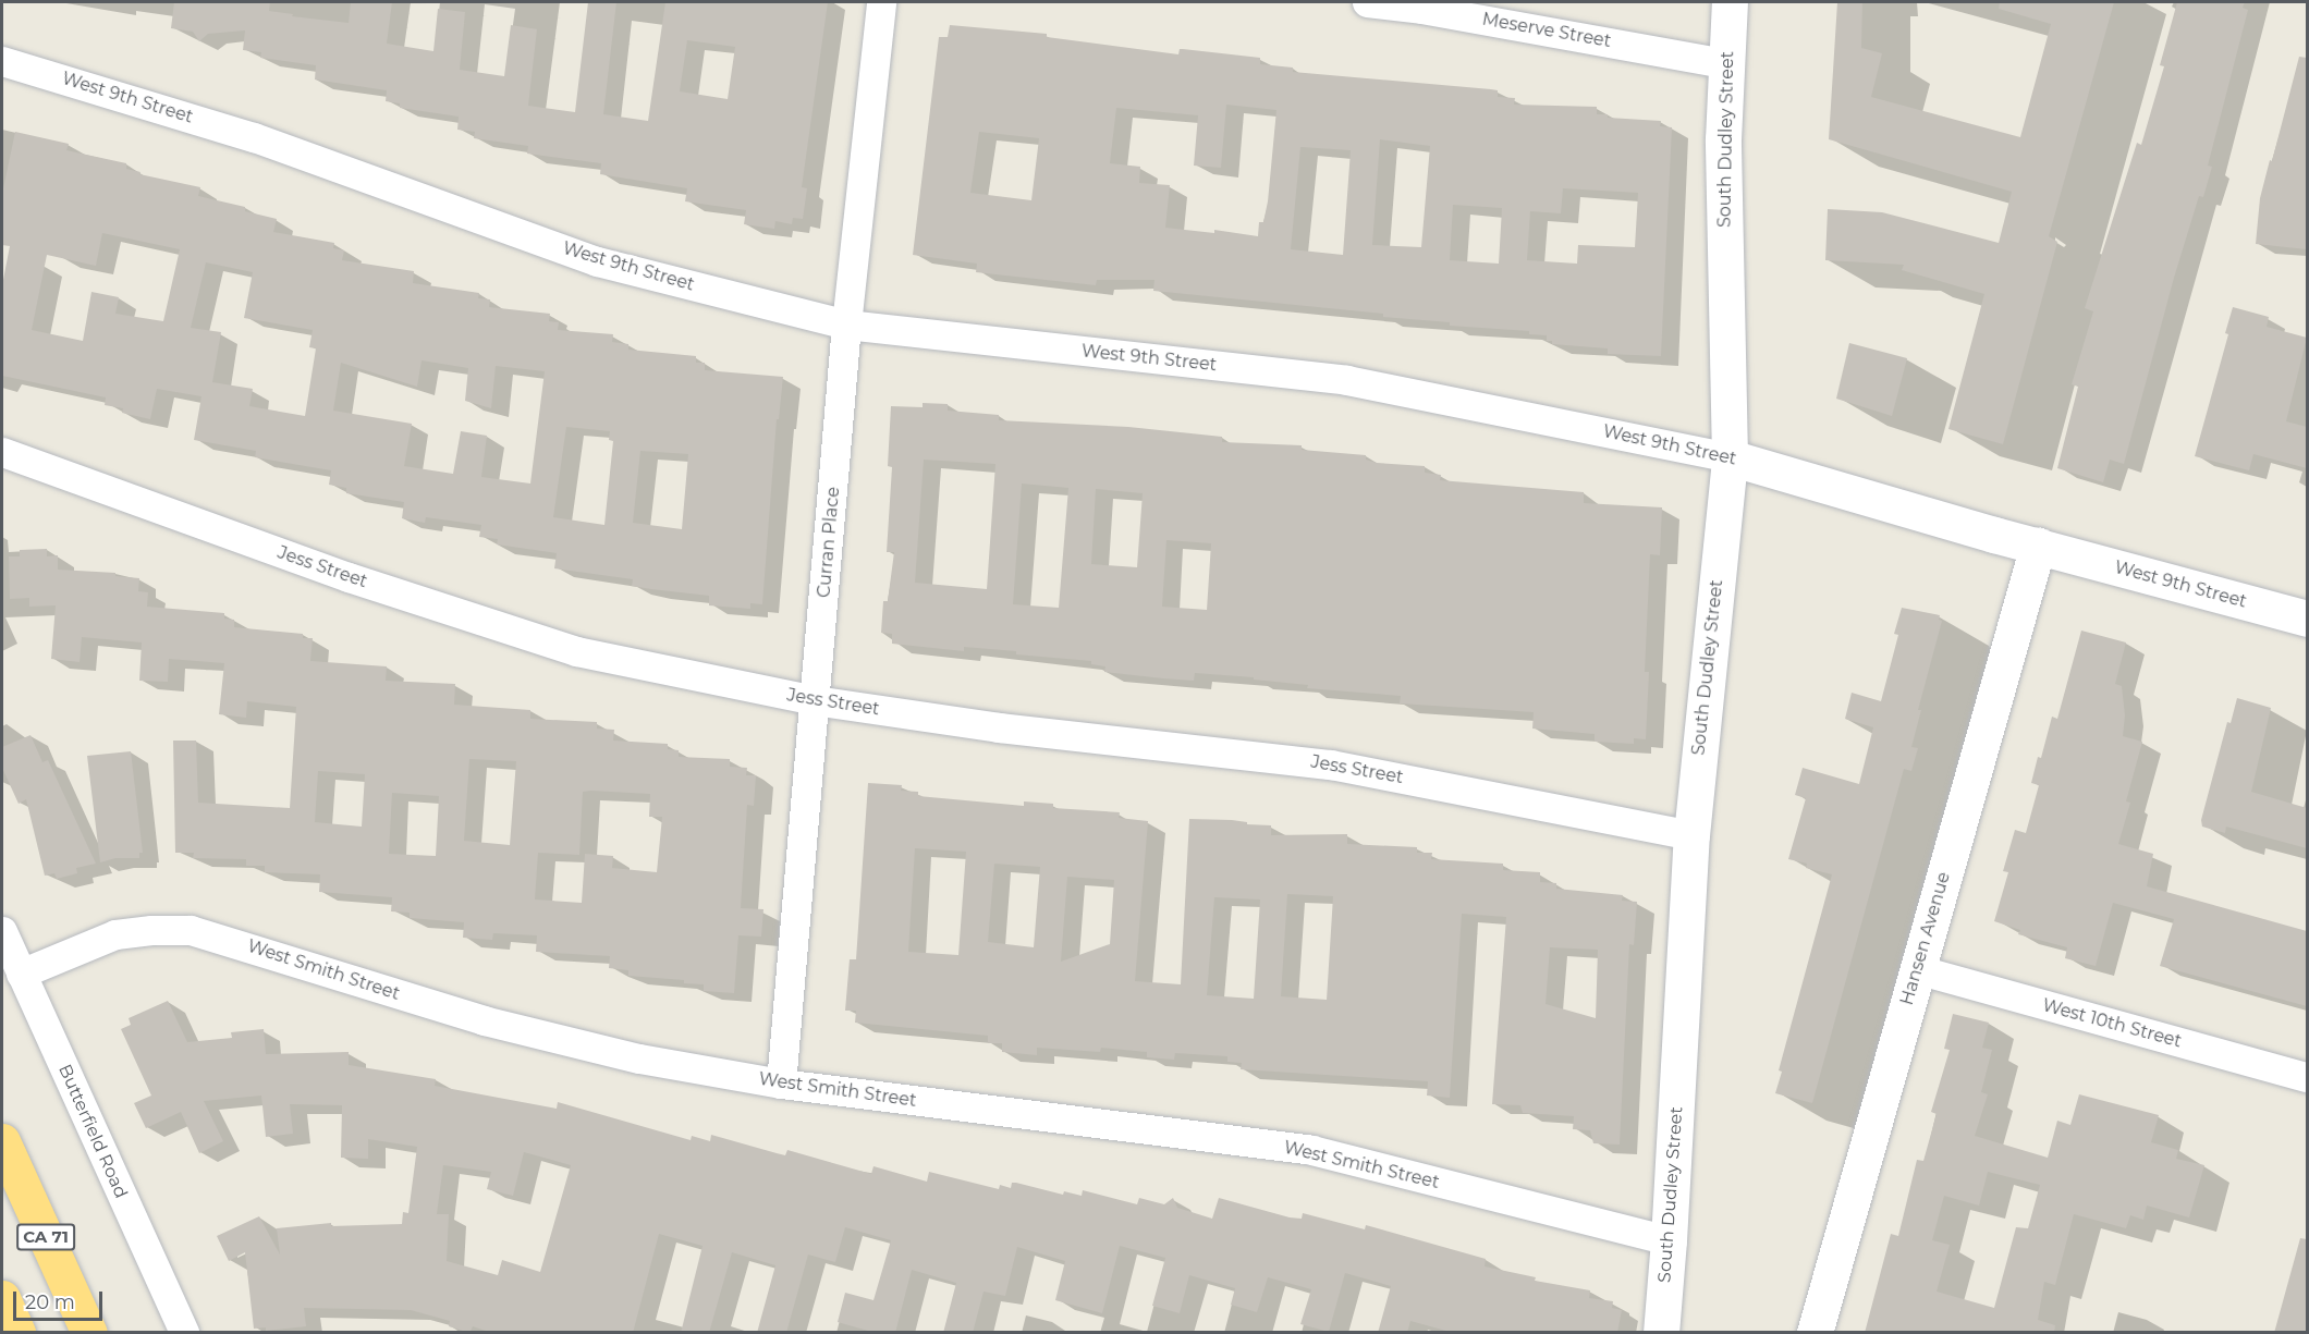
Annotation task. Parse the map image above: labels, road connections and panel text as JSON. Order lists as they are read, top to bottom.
{
  "streets": {
    "highway": ["CA 71"],
    "street": [
      "Meserve Street",
      "West 9th Street",
      "South Dudley Street",
      "Curran Place",
      "Jess Street",
      "Hansen Avenue",
      "West Smith Street",
      "West 10th Street",
      "Butterfield Road"
    ]
  },
  "crossings": [
    ["Meserve Street", "South Dudley Street"],
    ["West 9th Street", "South Dudley Street"],
    ["West 9th Street", "Curran Place"],
    ["West 9th Street", "Hansen Avenue"],
    ["South Dudley Street", "Jess Street"],
    ["South Dudley Street", "West Smith Street"],
    ["Curran Place", "Jess Street"],
    ["Curran Place", "West Smith Street"],
    ["Hansen Avenue", "West 10th Street"],
    ["West Smith Street", "Butterfield Road"]
  ],
  "scale_bar": "20 m"
}
